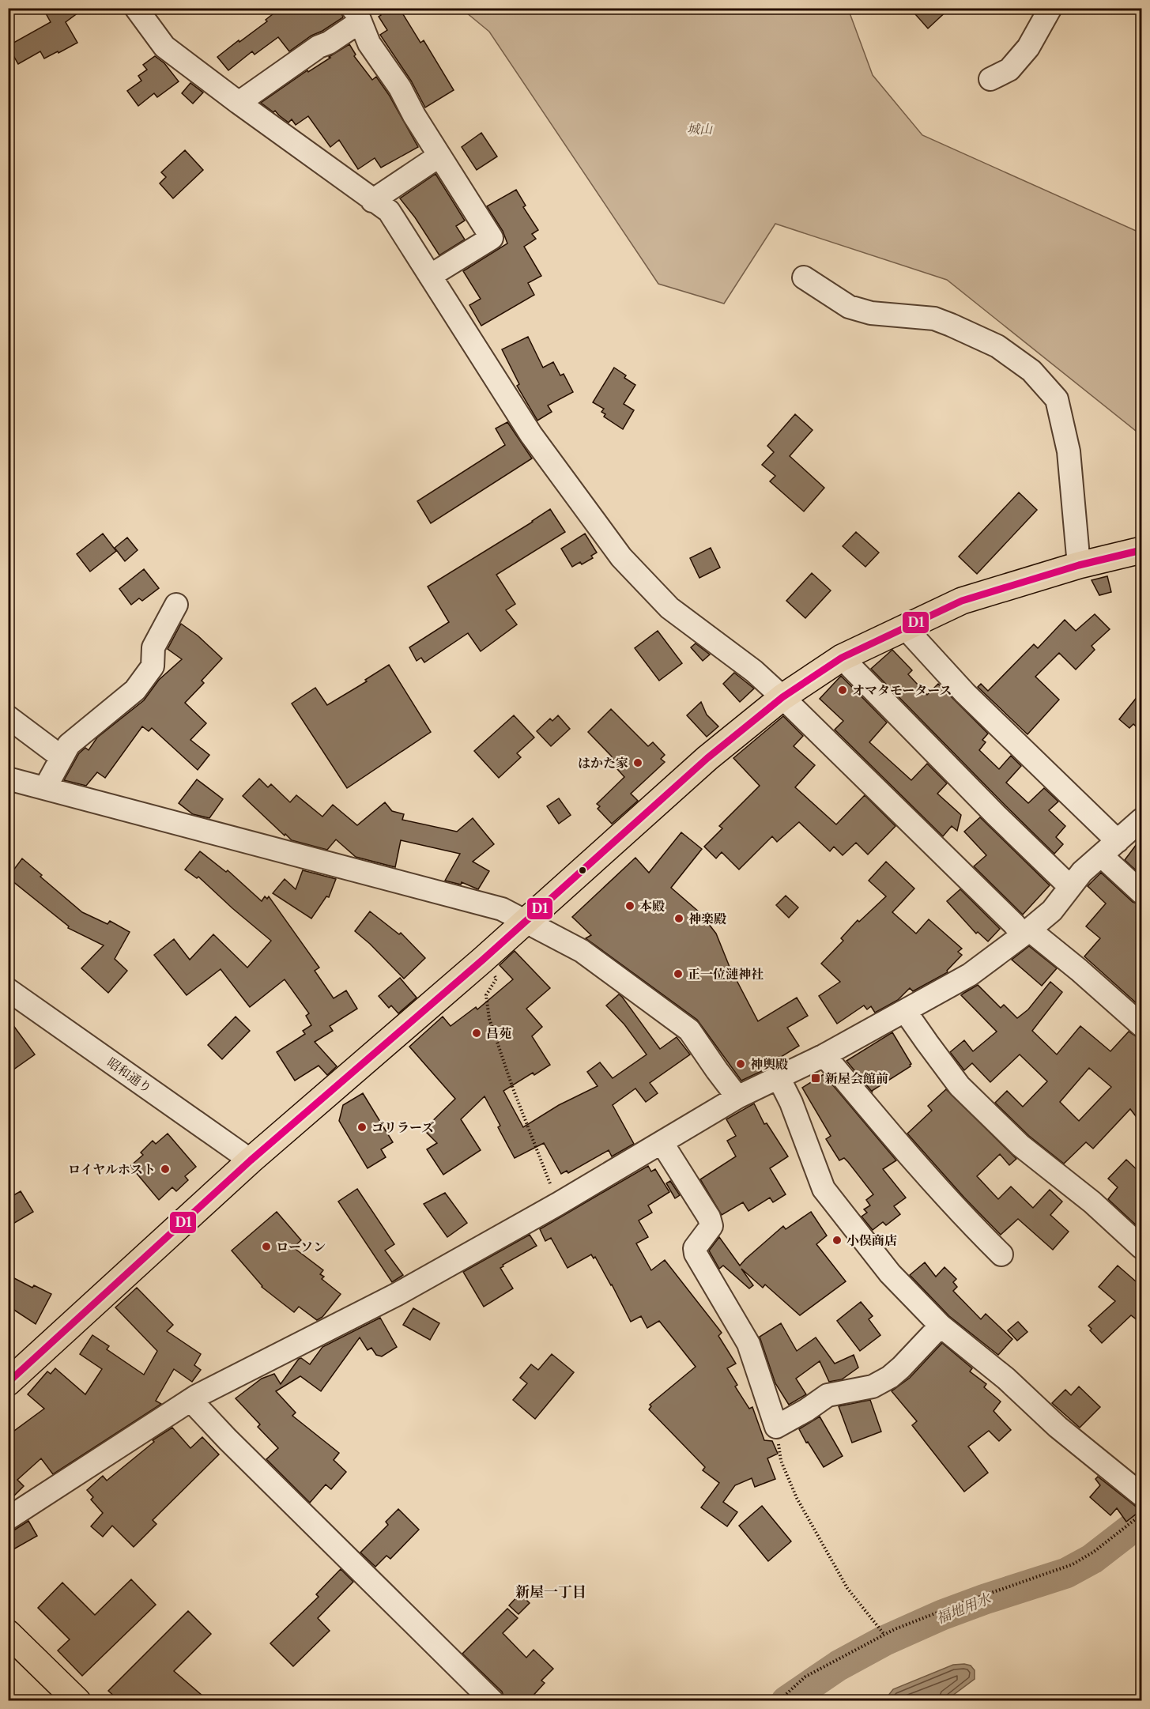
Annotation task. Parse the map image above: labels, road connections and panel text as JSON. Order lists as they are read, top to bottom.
{
  "streets": {
    "street": ["昭和通り"]
  },
  "districts": ["新屋一丁目"],
  "water": ["福地用水"],
  "parks": ["城山"],
  "places": {
    "other": [
      "オマタモータース",
      "はかた家",
      "本殿",
      "神楽殿",
      "正一位漣神社",
      "昌苑",
      "神輿殿",
      "ゴリラーズ",
      "ロイヤルホスト",
      "小俣商店",
      "ローソン"
    ],
    "transit": ["新屋会館前"]
  },
  "lines": ["transit line D1"]
}
